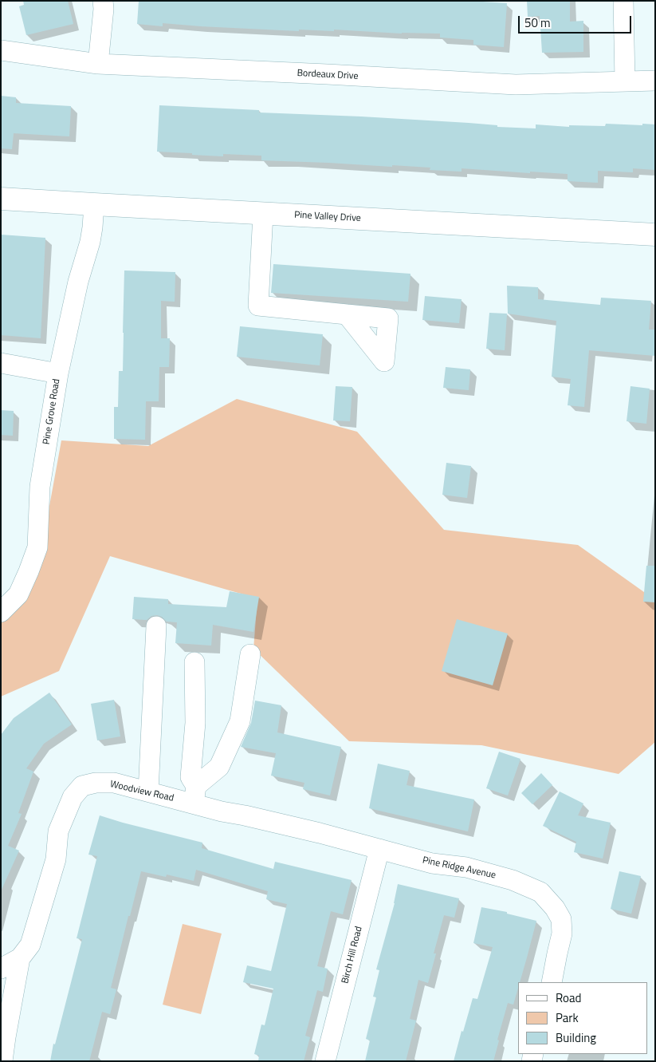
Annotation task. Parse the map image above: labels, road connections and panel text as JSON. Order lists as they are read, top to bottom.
{
  "streets": {
    "main road": ["Pine Valley Drive"],
    "street": [
      "Bordeaux Drive",
      "Pine Grove Road",
      "Woodview Road",
      "Pine Ridge Avenue",
      "Birch Hill Road"
    ]
  },
  "crossings": [
    ["Pine Valley Drive", "Pine Grove Road"],
    ["Woodview Road", "Pine Ridge Avenue"],
    ["Woodview Road", "Birch Hill Road"],
    ["Pine Ridge Avenue", "Birch Hill Road"]
  ],
  "legend": ["Road", "Park", "Building"],
  "scale_bar": "50 m"
}
